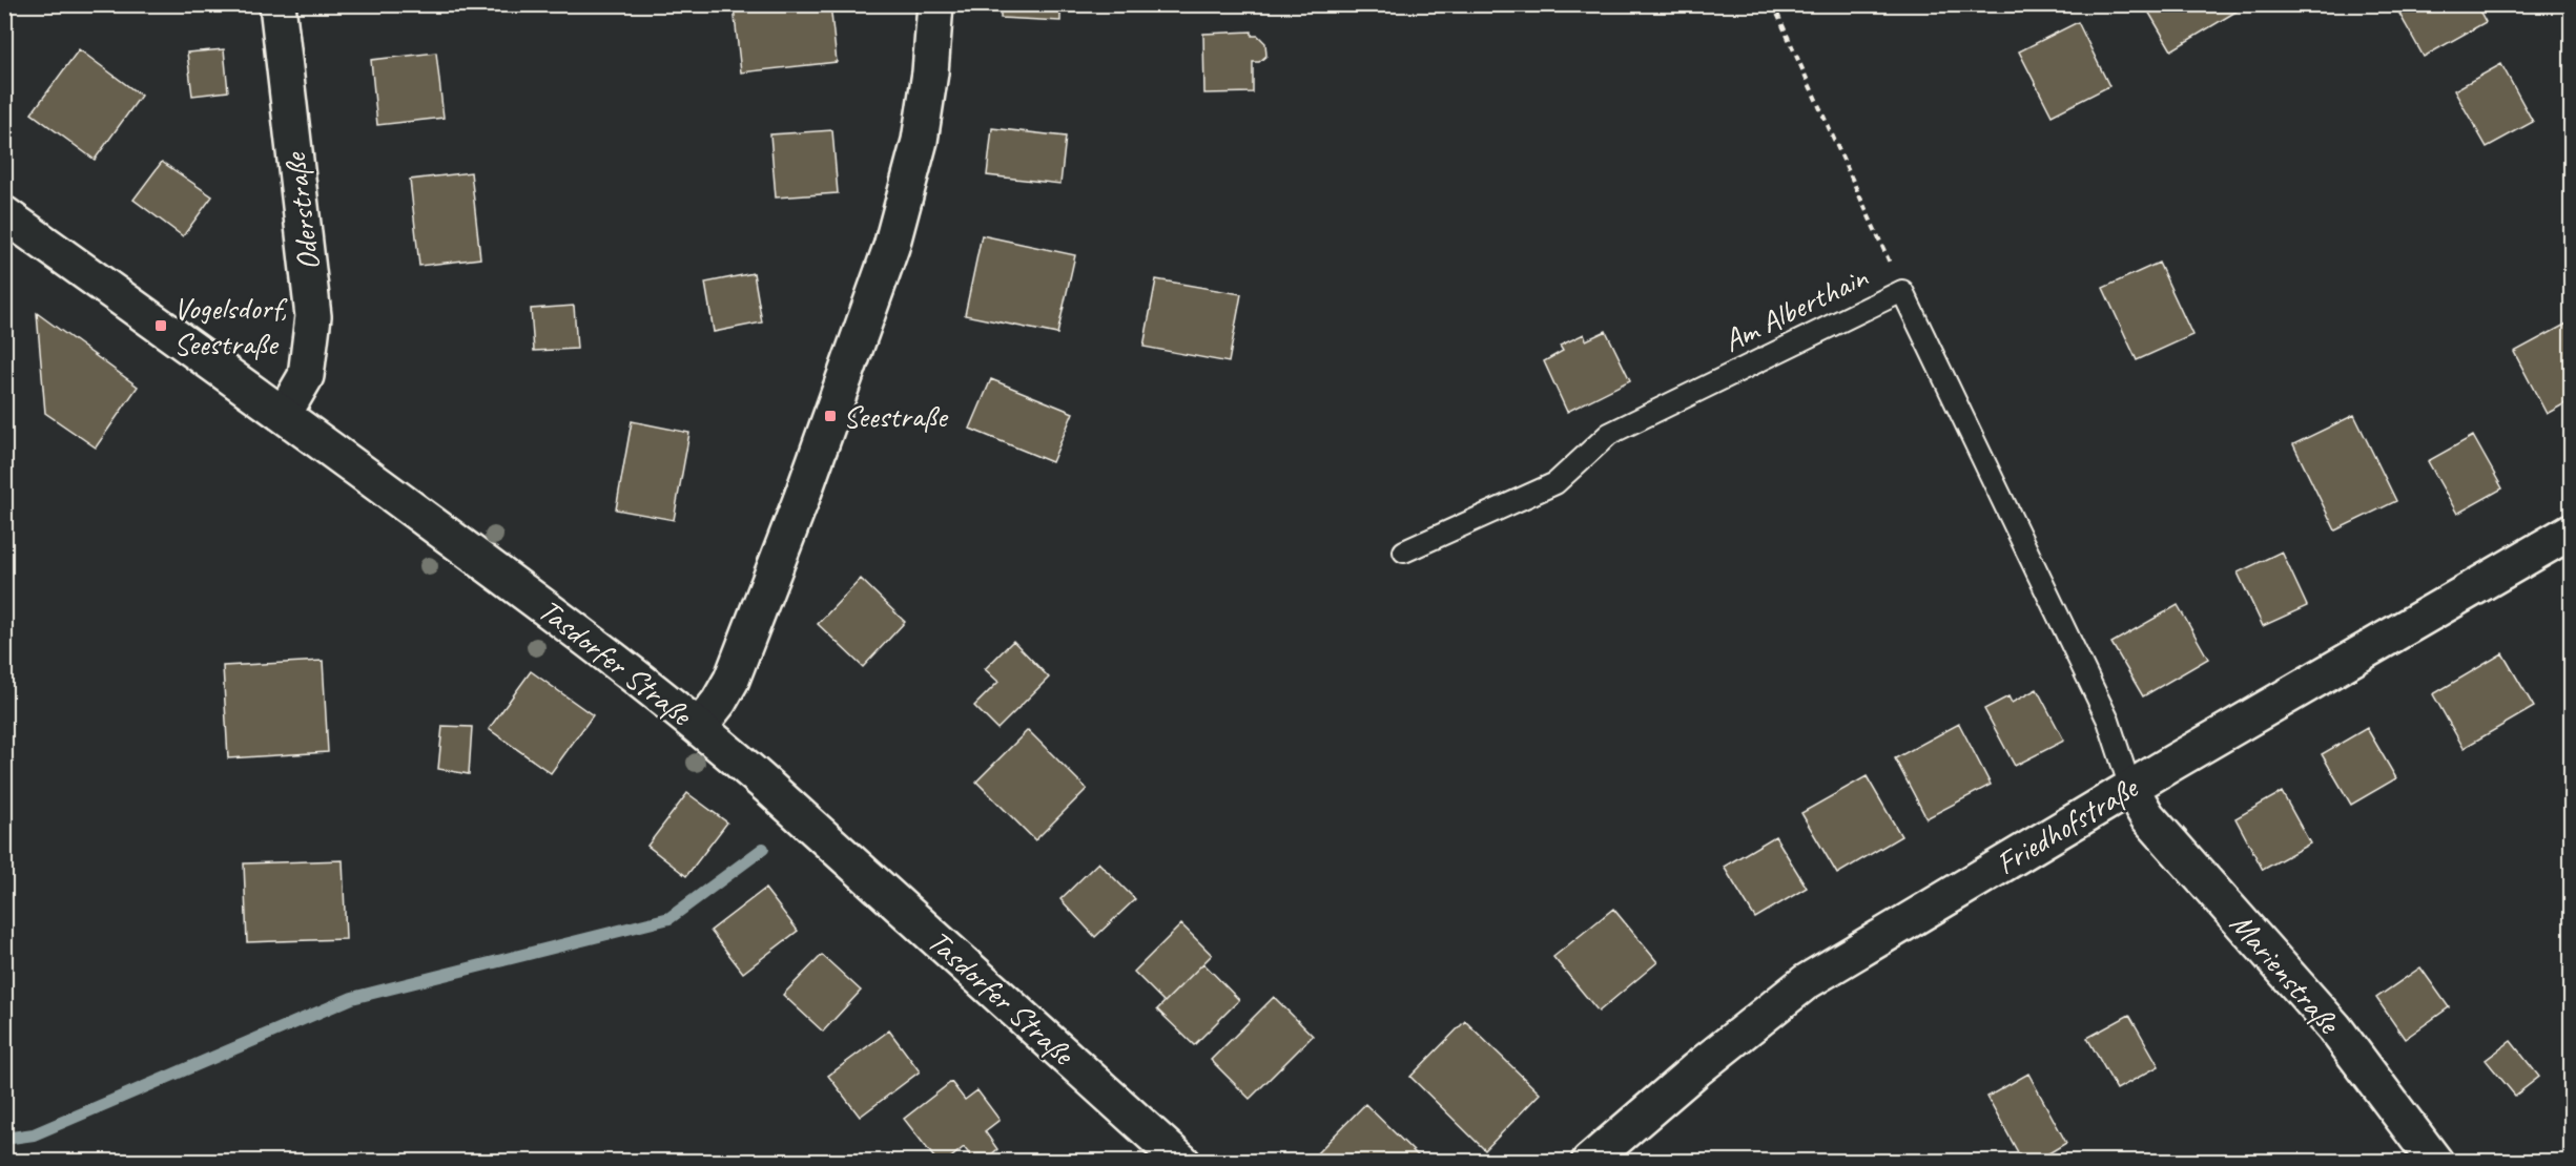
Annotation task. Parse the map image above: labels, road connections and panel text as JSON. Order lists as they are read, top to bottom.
{
  "streets": {
    "street": [
      "Oderstraße",
      "Tasdorfer Straße",
      "Friedhofstraße",
      "Marienstraße"
    ],
    "lane": ["Am Alberthain"]
  },
  "crossings": [
    ["Oderstraße", "Tasdorfer Straße"],
    ["Am Alberthain", "Friedhofstraße"],
    ["Am Alberthain", "Marienstraße"],
    ["Friedhofstraße", "Marienstraße"]
  ],
  "places": {
    "transit": ["Vogelsdorf, Seestraße", "Seestraße"]
  }
}
